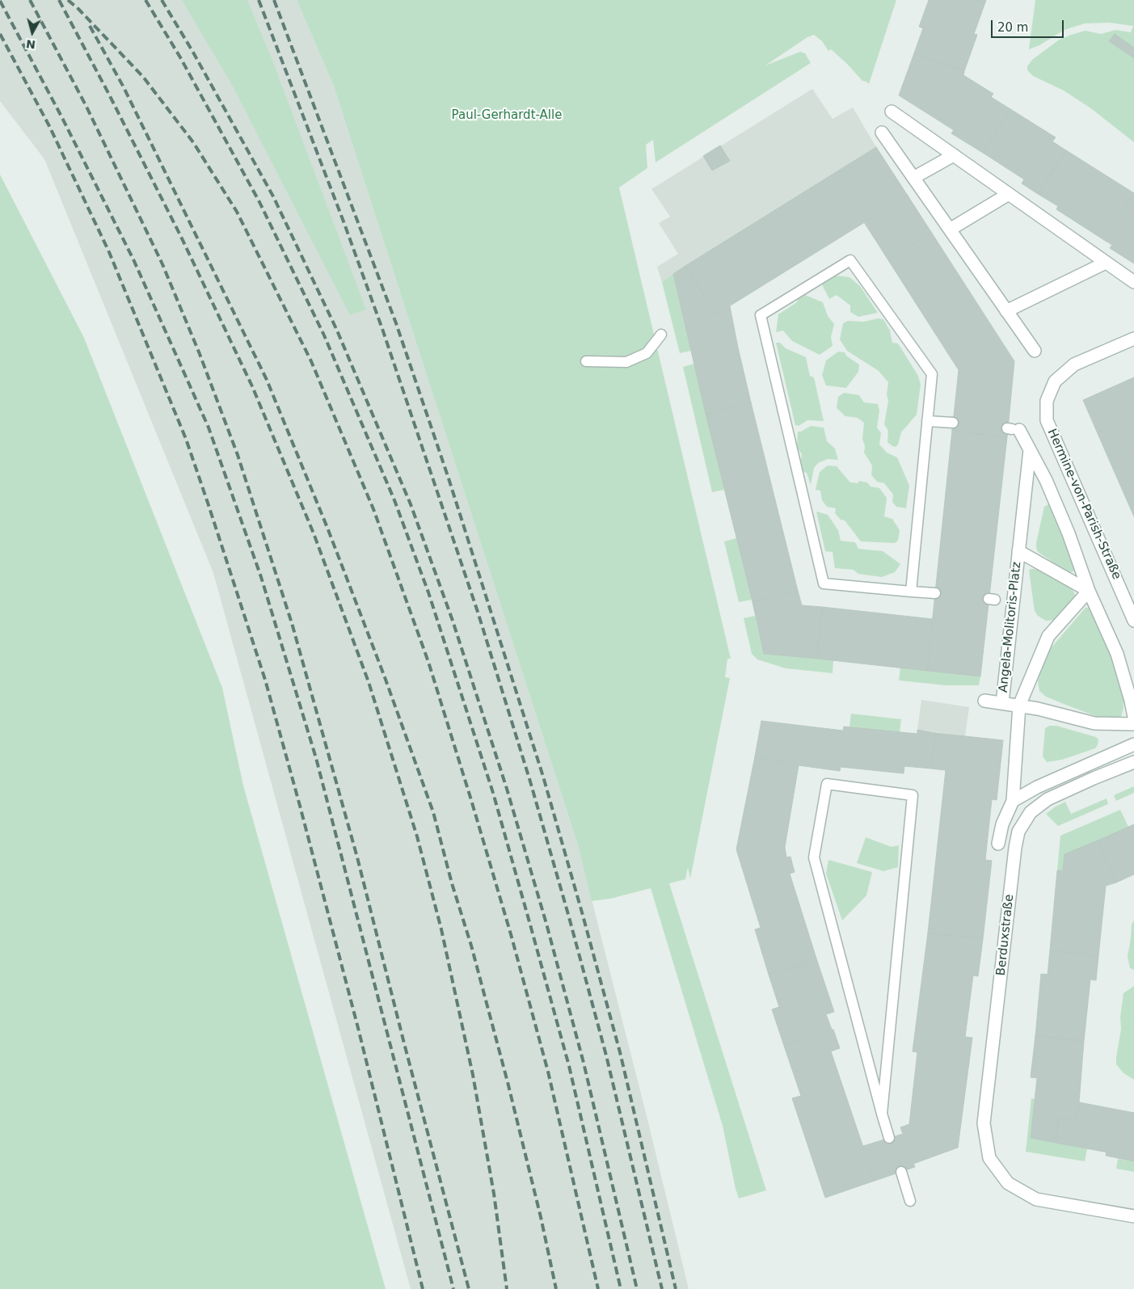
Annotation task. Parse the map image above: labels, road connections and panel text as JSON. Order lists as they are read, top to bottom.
{
  "streets": {
    "street": ["Hermine-von-Parish-Straße", "Angela-Molitoris-Platz", "Berduxstraße"]
  },
  "parks": ["Paul-Gerhardt-Alle"],
  "scale_bar": "20 m",
  "north": "bottom"
}
